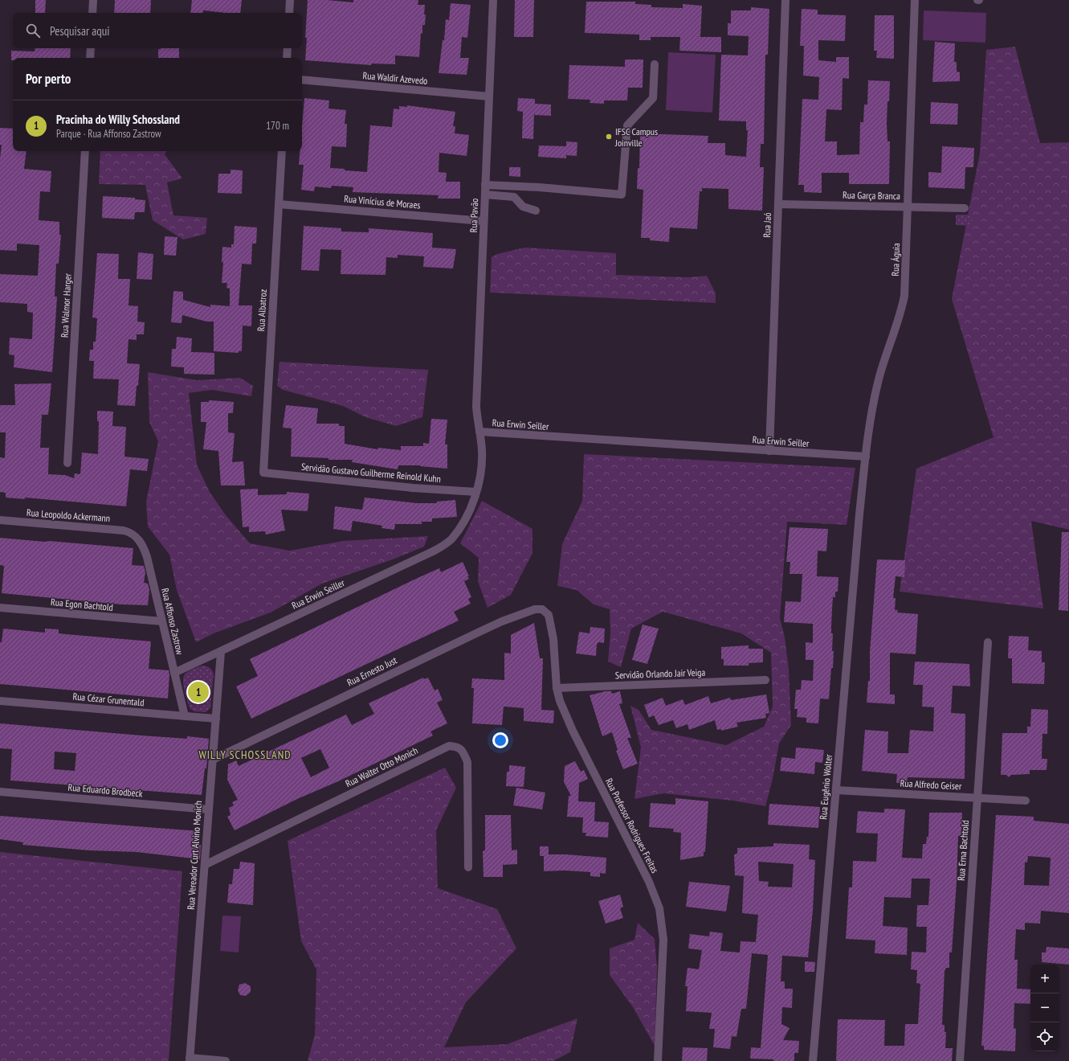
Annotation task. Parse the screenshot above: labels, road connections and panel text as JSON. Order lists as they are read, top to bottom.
{
  "streets": {
    "street": [
      "Rua Waldir Azevedo",
      "Rua Garça Branca",
      "Rua Vinícius de Moraes",
      "Rua Pavão",
      "Rua Jaó",
      "Rua Águia",
      "Rua Walmor Harger",
      "Rua Albatroz",
      "Rua Erwin Seiller",
      "Servidão Gustavo Guilherme Reinold Kuhn",
      "Rua Leopoldo Ackermann",
      "Rua Egon Bachtold",
      "Rua Affonso Zastrow",
      "Rua Ernesto Just",
      "Servidão Orlando Jair Veiga",
      "Rua Cézar Grunentald",
      "Rua Walter Otto Monich",
      "Rua Alfredo Geiser",
      "Rua Eugênio Wolter",
      "Rua Eduardo Brodbeck",
      "Rua Professor Rodrigues Freitas",
      "Rua Erna Bachtold",
      "Rua Vereador Curt Alvino Monich"
    ]
  },
  "crossings": [
    ["Rua Waldir Azevedo", "Rua Pavão"],
    ["Rua Garça Branca", "Rua Jaó"],
    ["Rua Garça Branca", "Rua Águia"],
    ["Rua Vinícius de Moraes", "Rua Pavão"],
    ["Rua Vinícius de Moraes", "Rua Albatroz"],
    ["Rua Pavão", "Rua Erwin Seiller"],
    ["Rua Jaó", "Rua Erwin Seiller"],
    ["Rua Águia", "Rua Erwin Seiller"],
    ["Rua Águia", "Rua Eugênio Wolter"],
    ["Rua Albatroz", "Servidão Gustavo Guilherme Reinold Kuhn"],
    ["Rua Erwin Seiller", "Servidão Gustavo Guilherme Reinold Kuhn"],
    ["Rua Erwin Seiller", "Rua Affonso Zastrow"],
    ["Rua Erwin Seiller", "Rua Vereador Curt Alvino Monich"],
    ["Rua Leopoldo Ackermann", "Rua Affonso Zastrow"],
    ["Rua Egon Bachtold", "Rua Affonso Zastrow"],
    ["Rua Affonso Zastrow", "Rua Cézar Grunentald"],
    ["Rua Ernesto Just", "Rua Professor Rodrigues Freitas"],
    ["Rua Ernesto Just", "Rua Vereador Curt Alvino Monich"],
    ["Servidão Orlando Jair Veiga", "Rua Professor Rodrigues Freitas"],
    ["Rua Cézar Grunentald", "Rua Vereador Curt Alvino Monich"],
    ["Rua Walter Otto Monich", "Rua Vereador Curt Alvino Monich"],
    ["Rua Alfredo Geiser", "Rua Eugênio Wolter"],
    ["Rua Alfredo Geiser", "Rua Erna Bachtold"],
    ["Rua Eduardo Brodbeck", "Rua Vereador Curt Alvino Monich"]
  ],
  "districts": ["WILLY SCHOSSLAND"],
  "places": ["IFSC Campus Joinville"],
  "page": {
    "search": "Pesquisar aqui",
    "heading": "Por perto",
    "list": [
      {
        "mark": "1",
        "name": "Pracinha do Willy Schossland",
        "note": "Parque · Rua Affonso Zastrow",
        "value": "170 m"
      }
    ],
    "pins": "1",
    "map_buttons": ["+", "−"]
  }
}
